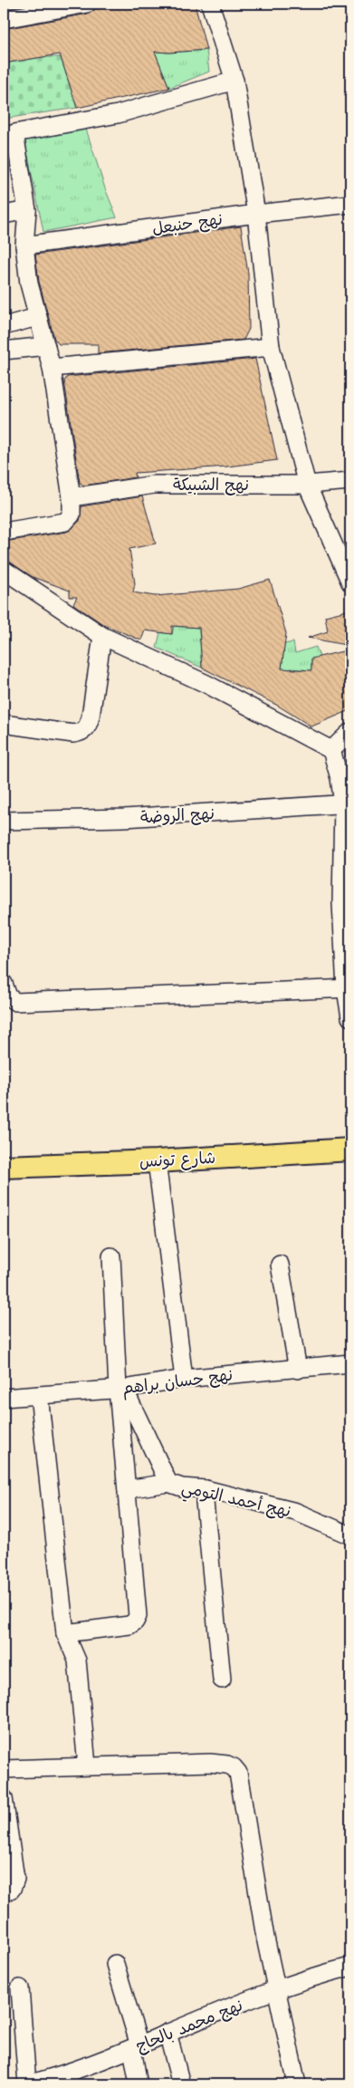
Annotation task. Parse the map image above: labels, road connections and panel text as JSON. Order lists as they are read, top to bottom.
{
  "streets": {
    "main road": ["شارع تونس"],
    "street": [
      "نهج حنبعل",
      "نهج الشبيكة",
      "نهج الروضة",
      "نهج حسان براهم",
      "نهج أحمد التومي",
      "نهج محمد بالحاج"
    ]
  },
  "crossings": [
    ["نهج حسان براهم", "نهج أحمد التومي"]
  ]
}
